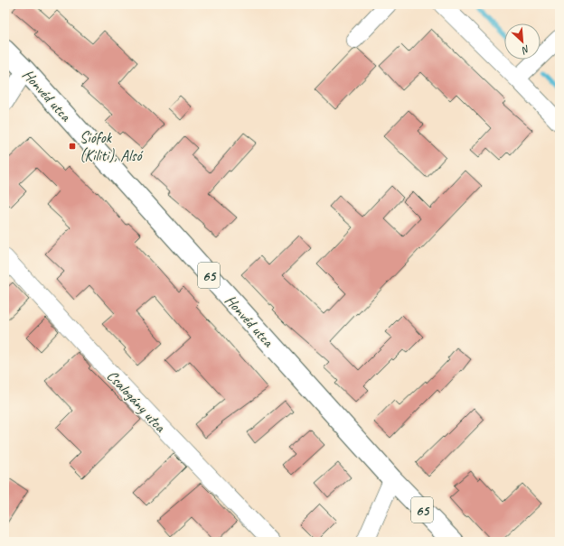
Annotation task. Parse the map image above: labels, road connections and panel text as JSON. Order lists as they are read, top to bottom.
{
  "streets": {
    "main road": ["Honvéd utca", "65"],
    "street": ["Csalogány utca"]
  },
  "places": {
    "transit": ["Siófok (Kiliti), Alsó"]
  },
  "north": "bottom right"
}
